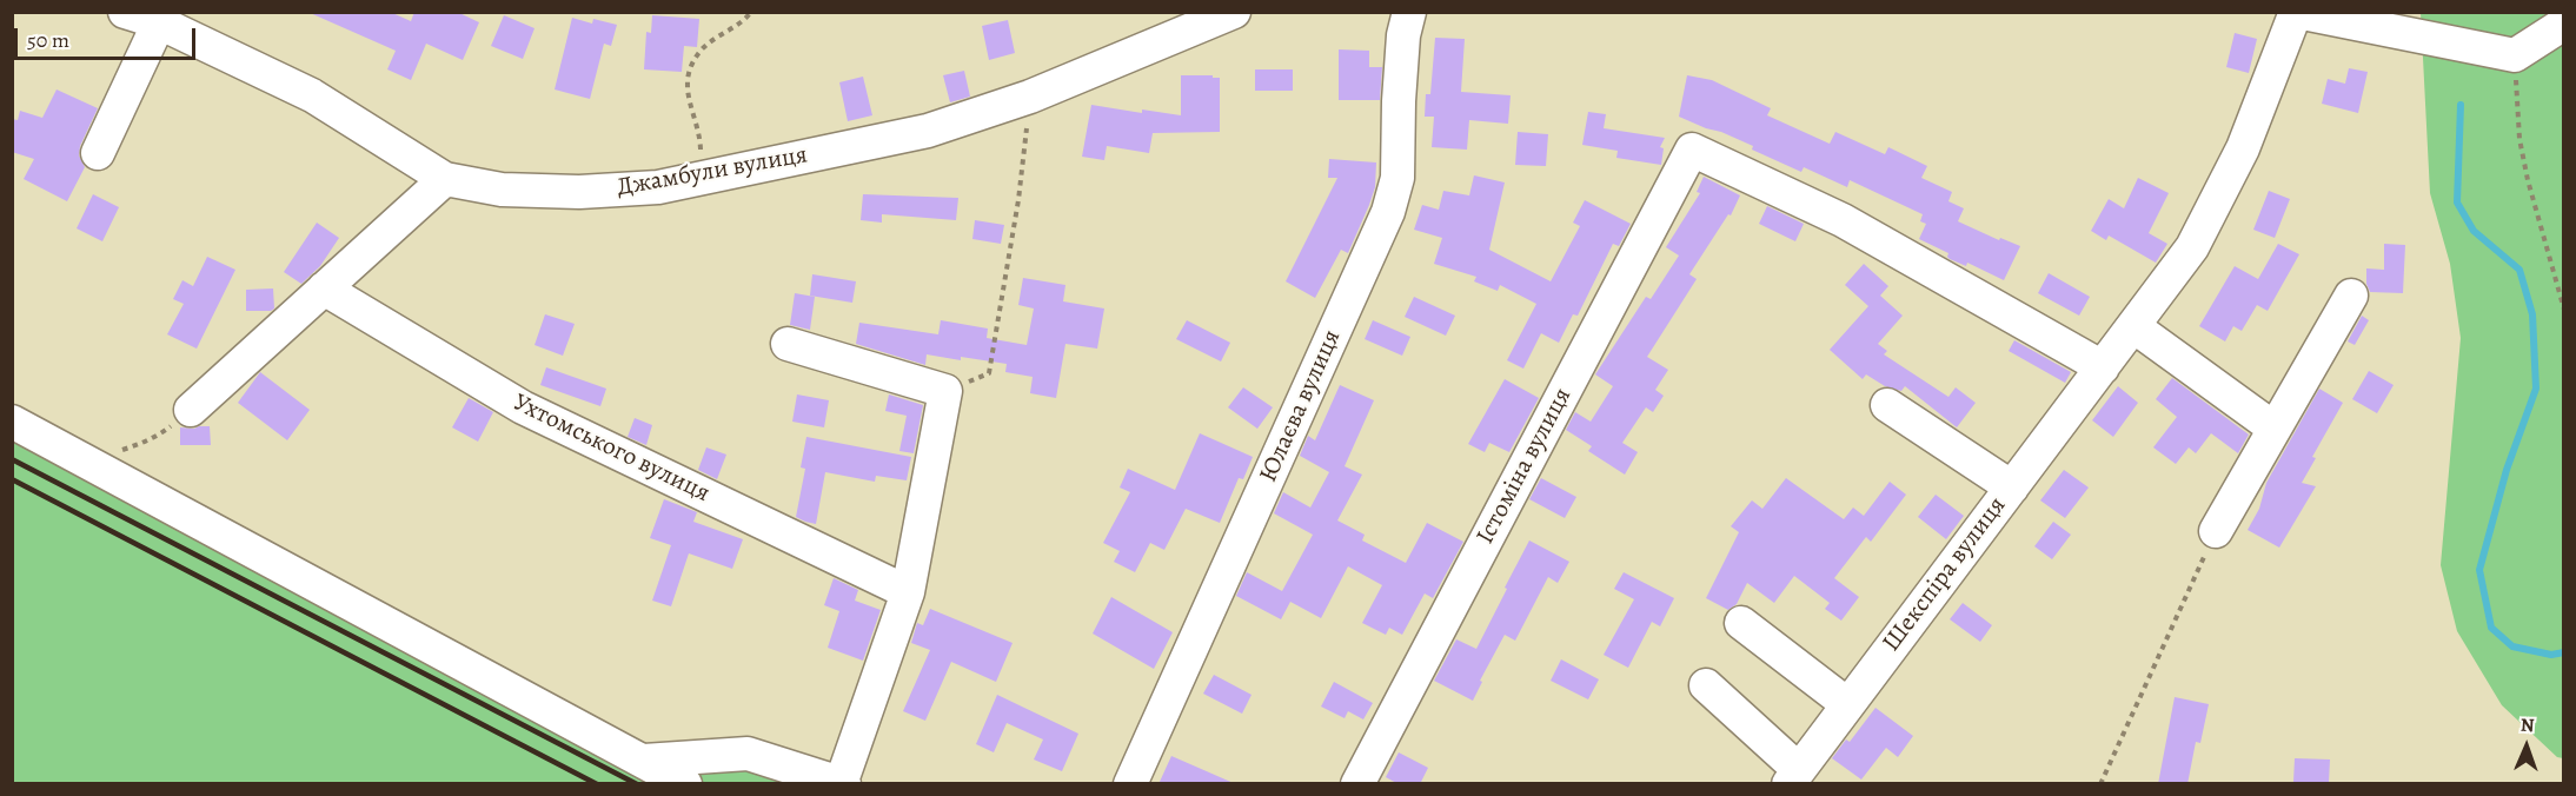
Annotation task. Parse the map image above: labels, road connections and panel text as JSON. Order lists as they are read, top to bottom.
{
  "streets": {
    "street": [
      "Джамбули вулиця",
      "Юлаєва вулиця",
      "Ухтомського вулиця",
      "Істоміна вулиця",
      "Шекспіра вулиця"
    ]
  },
  "crossings": [
    ["Істоміна вулиця", "Шекспіра вулиця"]
  ],
  "scale_bar": "50 m",
  "north": "top"
}
